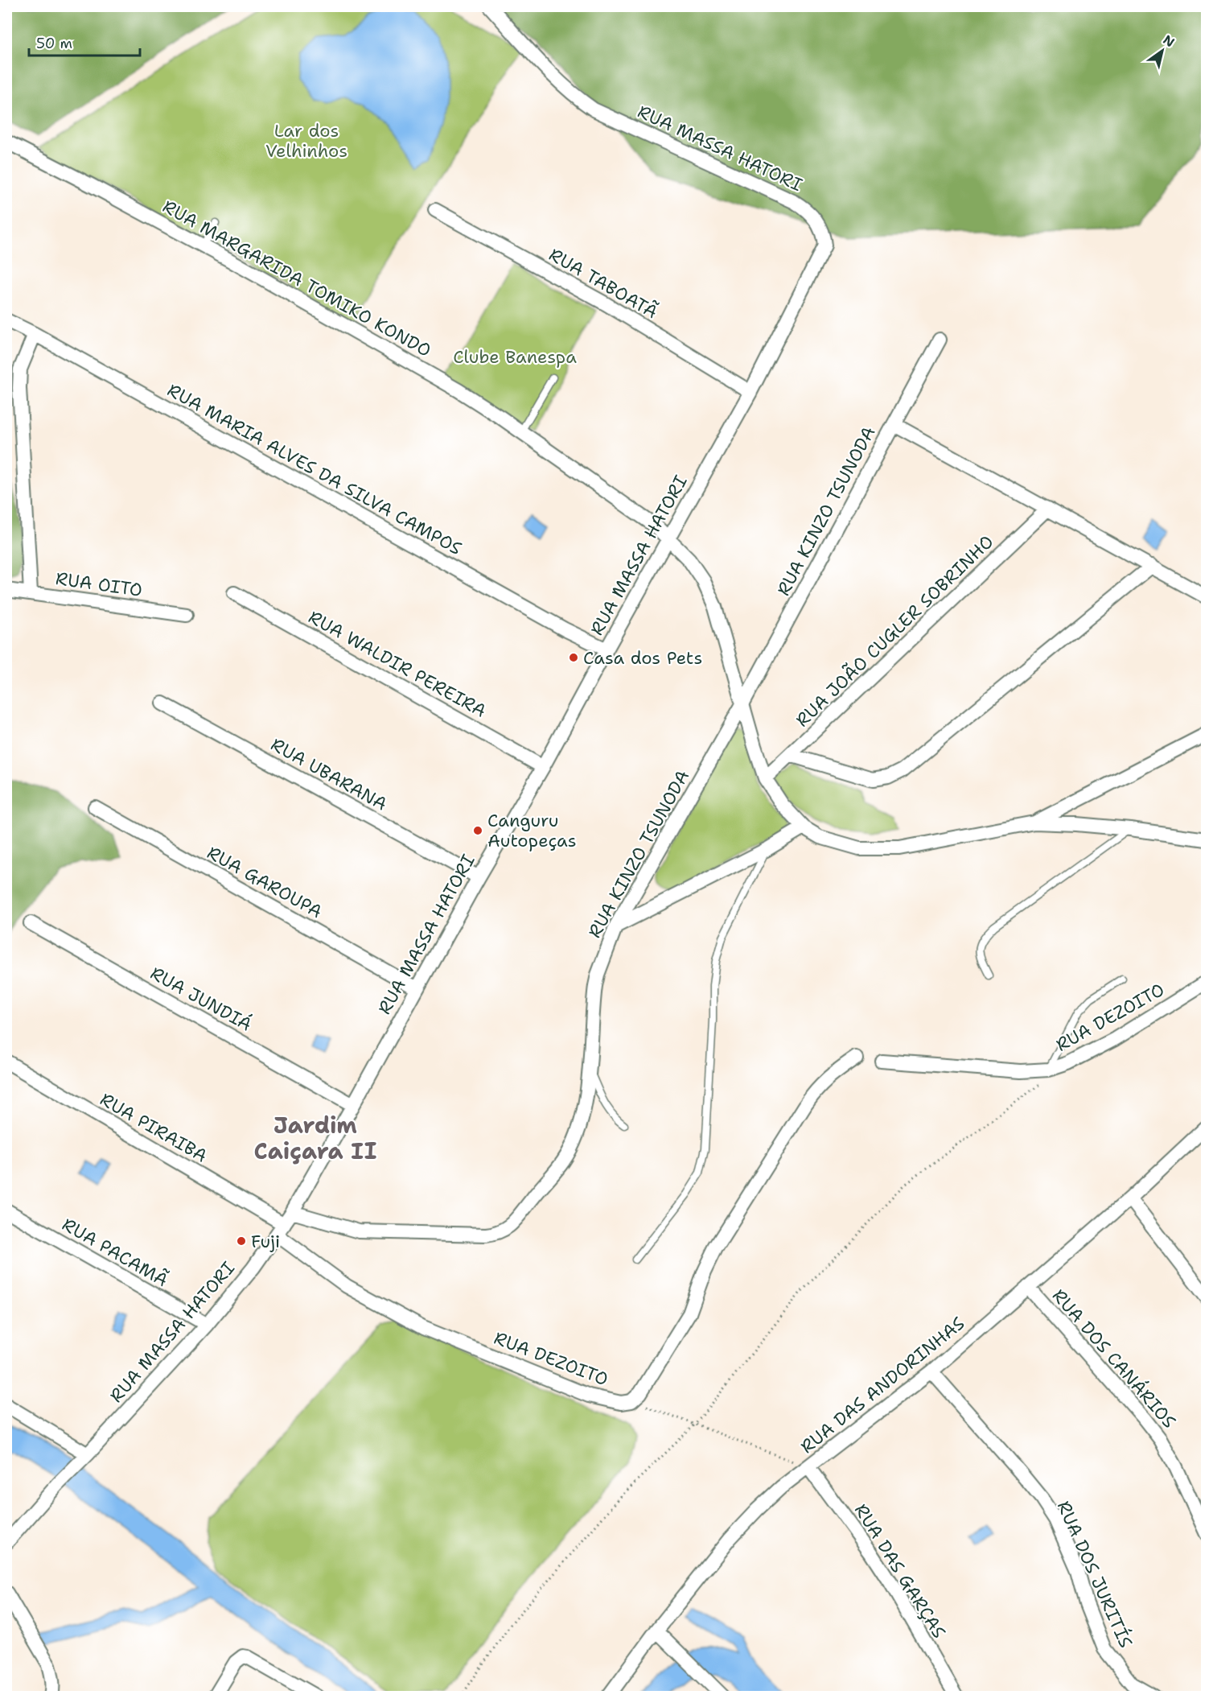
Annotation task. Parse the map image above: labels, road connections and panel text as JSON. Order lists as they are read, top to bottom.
{
  "streets": {
    "street": [
      "RUA MASSA HATORI",
      "RUA MARGARIDA TOMIKO KONDO",
      "RUA TABOATÃ",
      "RUA MARIA ALVES DA SILVA CAMPOS",
      "RUA KINZO TSUNODA",
      "RUA OITO",
      "RUA JOÃO CUGLER SOBRINHO",
      "RUA WALDIR PEREIRA",
      "RUA UBARANA",
      "RUA GAROUPA",
      "RUA JUNDIÁ",
      "RUA DEZOITO",
      "RUA PIRAIBA",
      "RUA PACAMÃ",
      "RUA DOS CANÁRIOS",
      "RUA DAS ANDORINHAS",
      "RUA DAS GARÇAS",
      "RUA DOS JURITÍS"
    ]
  },
  "crossings": [
    ["RUA MASSA HATORI", "RUA MARGARIDA TOMIKO KONDO"],
    ["RUA MASSA HATORI", "RUA TABOATÃ"],
    ["RUA MASSA HATORI", "RUA MARIA ALVES DA SILVA CAMPOS"],
    ["RUA MASSA HATORI", "RUA KINZO TSUNODA"],
    ["RUA MASSA HATORI", "RUA WALDIR PEREIRA"],
    ["RUA MASSA HATORI", "RUA UBARANA"],
    ["RUA MASSA HATORI", "RUA GAROUPA"],
    ["RUA MASSA HATORI", "RUA JUNDIÁ"],
    ["RUA MASSA HATORI", "RUA DEZOITO"],
    ["RUA MASSA HATORI", "RUA PIRAIBA"],
    ["RUA MASSA HATORI", "RUA PACAMÃ"],
    ["RUA MARGARIDA TOMIKO KONDO", "RUA KINZO TSUNODA"],
    ["RUA MARGARIDA TOMIKO KONDO", "RUA JOÃO CUGLER SOBRINHO"],
    ["RUA DEZOITO", "RUA PIRAIBA"],
    ["RUA DOS CANÁRIOS", "RUA DAS ANDORINHAS"],
    ["RUA DAS ANDORINHAS", "RUA DAS GARÇAS"],
    ["RUA DAS ANDORINHAS", "RUA DOS JURITÍS"]
  ],
  "districts": ["Jardim Caiçara II"],
  "parks": ["Lar dos Velhinhos", "Clube Banespa"],
  "places": ["Casa dos Pets", "Canguru Autopeças", "Fuji"],
  "scale_bar": "50 m",
  "north": "top right"
}
